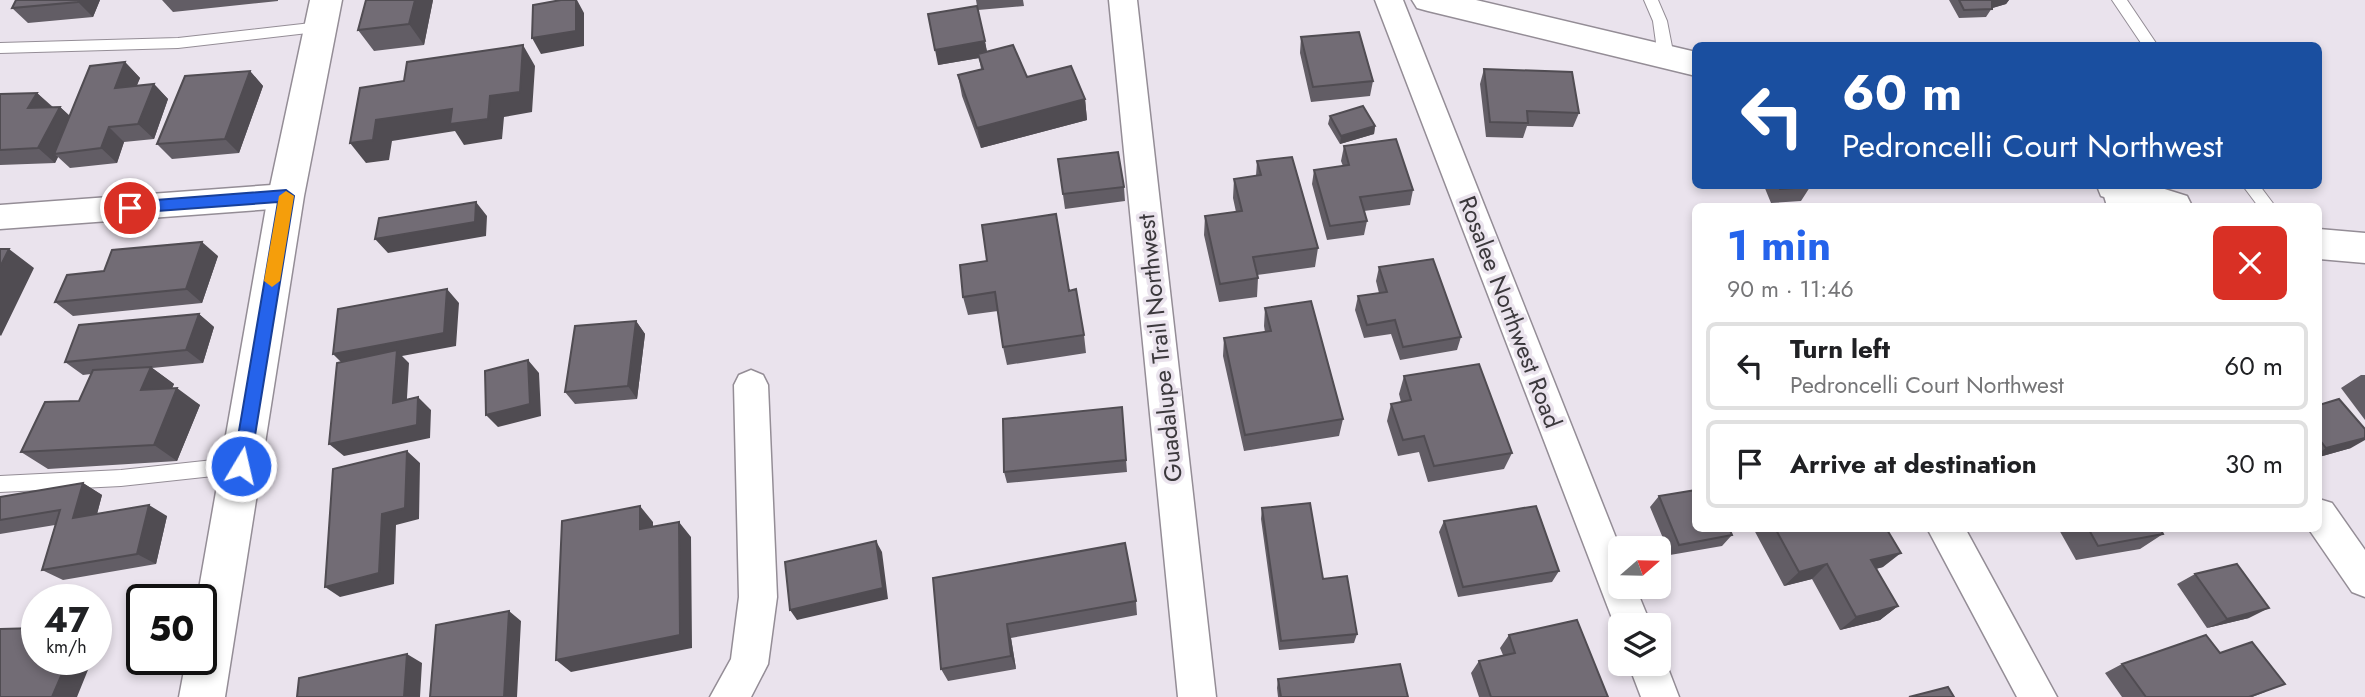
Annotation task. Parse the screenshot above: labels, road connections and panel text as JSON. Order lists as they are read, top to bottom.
{
  "streets": {
    "street": ["Rosalee Northwest Road", "Guadalupe Trail Northwest"]
  },
  "north": "right",
  "page": {
    "turn": ["60 m", "Pedroncelli Court Northwest"],
    "heading": ["1 min", "90 m · 11:46"],
    "list": [
      {
        "name": "Turn left",
        "note": "Pedroncelli Court Northwest",
        "value": "60 m"
      },
      {
        "name": "Arrive at destination",
        "value": "30 m"
      }
    ],
    "speed": "47 km/h",
    "limit": "50"
  }
}
